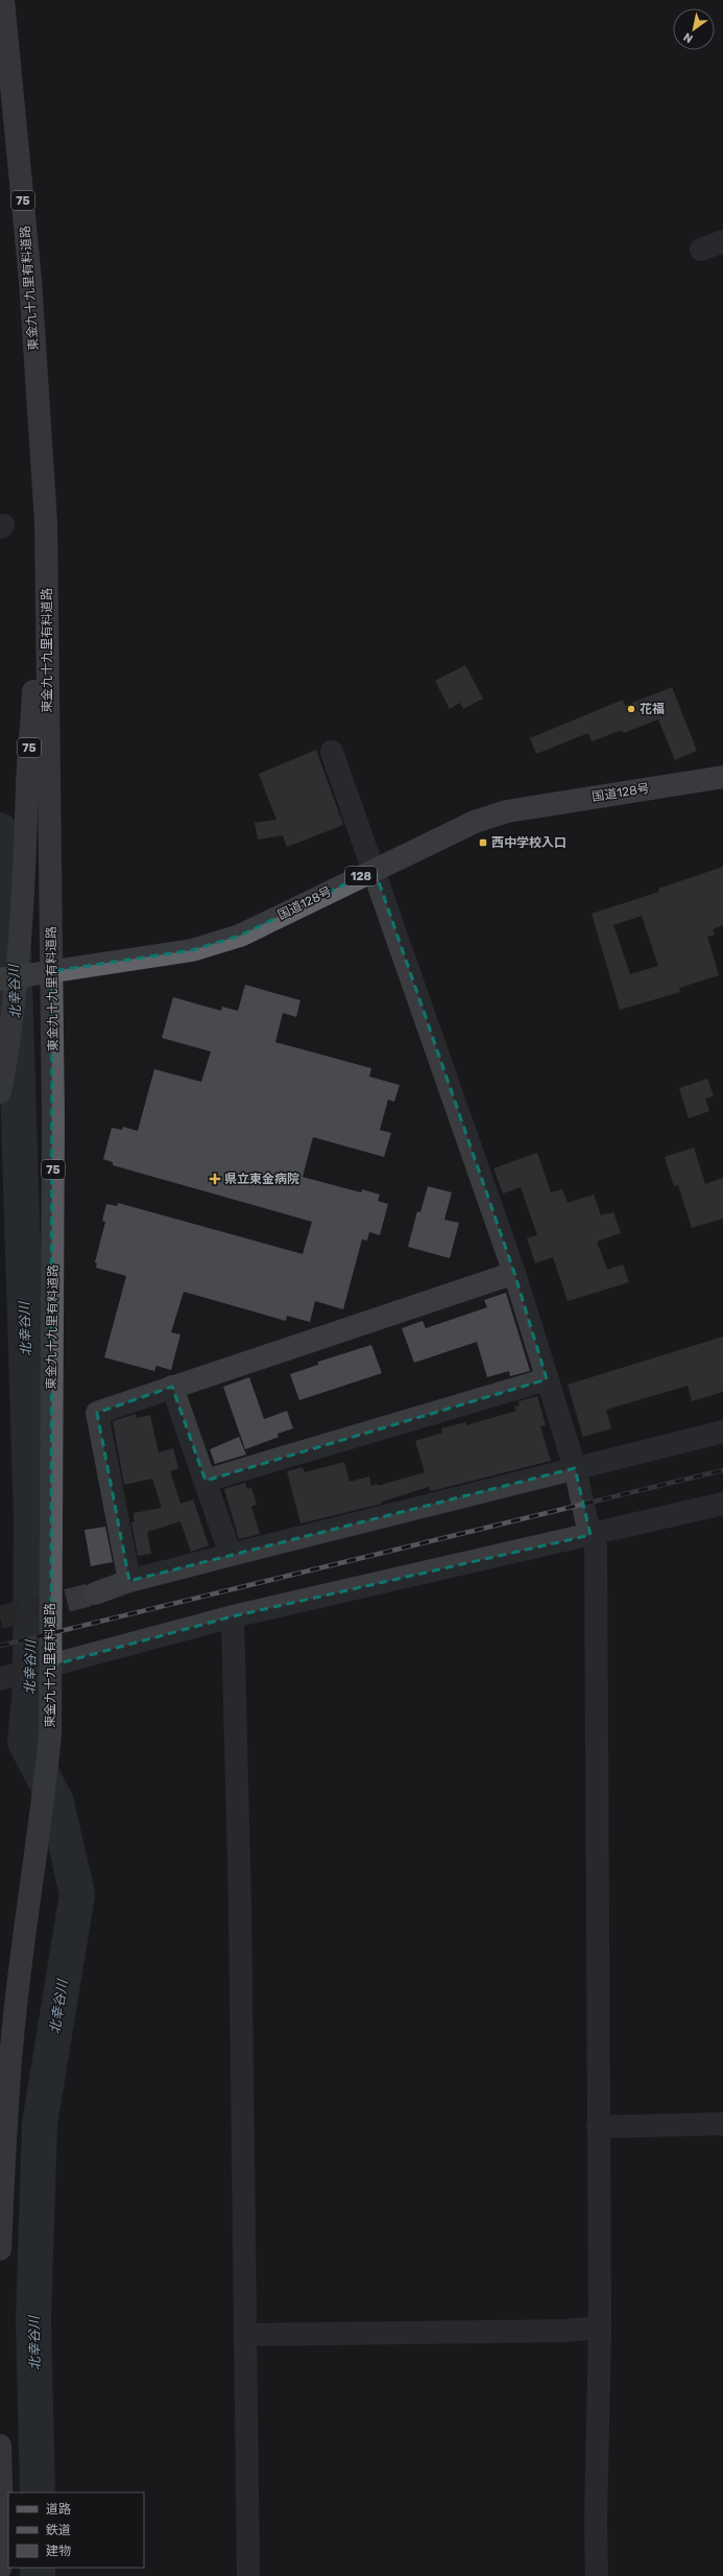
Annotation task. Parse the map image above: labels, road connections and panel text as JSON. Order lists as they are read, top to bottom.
{
  "streets": {
    "highway": ["国道128号", "128"],
    "main road": ["75", "東金九十九里有料道路"]
  },
  "water": ["北幸谷川"],
  "places": {
    "other": ["花福"],
    "transit": ["西中学校入口"],
    "health": ["県立東金病院"]
  },
  "legend": ["道路", "鉄道", "建物"],
  "north": "bottom left"
}
